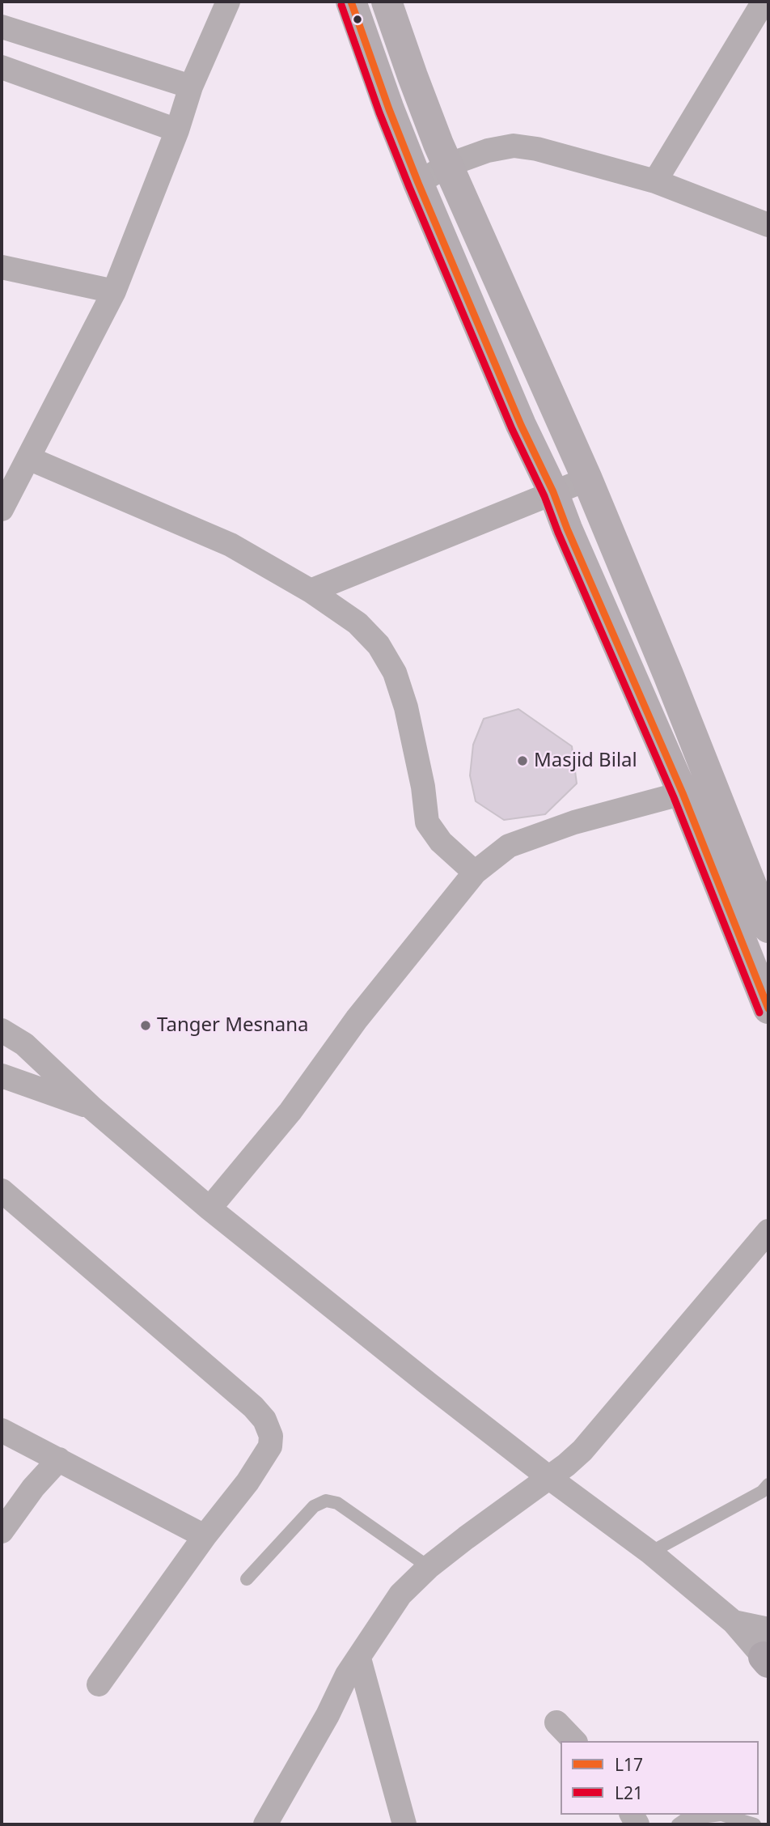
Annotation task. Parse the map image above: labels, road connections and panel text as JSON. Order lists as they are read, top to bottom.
{
  "places": ["Masjid Bilal", "Tanger Mesnana"],
  "lines": ["transit line L17", "transit line L21"],
  "legend": ["L17", "L21"]
}
